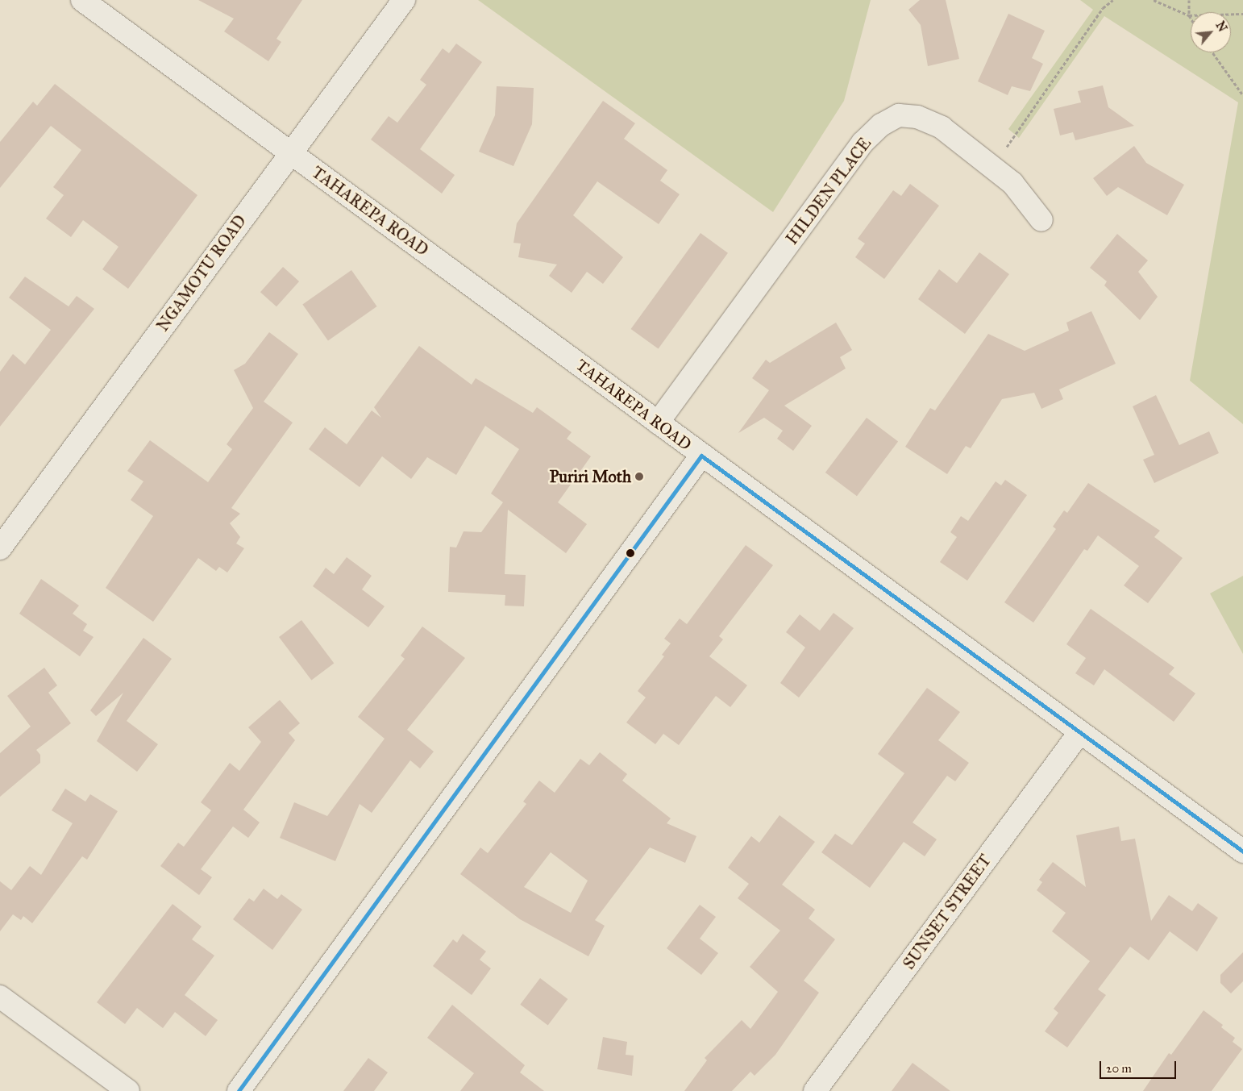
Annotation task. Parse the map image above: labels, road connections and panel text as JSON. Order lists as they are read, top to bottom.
{
  "streets": {
    "street": [
      "HILDEN PLACE",
      "TAHAREPA ROAD",
      "NGAMOTU ROAD",
      "SUNSET STREET"
    ]
  },
  "crossings": [
    ["HILDEN PLACE", "TAHAREPA ROAD"],
    ["TAHAREPA ROAD", "NGAMOTU ROAD"],
    ["TAHAREPA ROAD", "SUNSET STREET"]
  ],
  "places": ["Puriri Moth"],
  "scale_bar": "20 m",
  "north": "top right"
}
